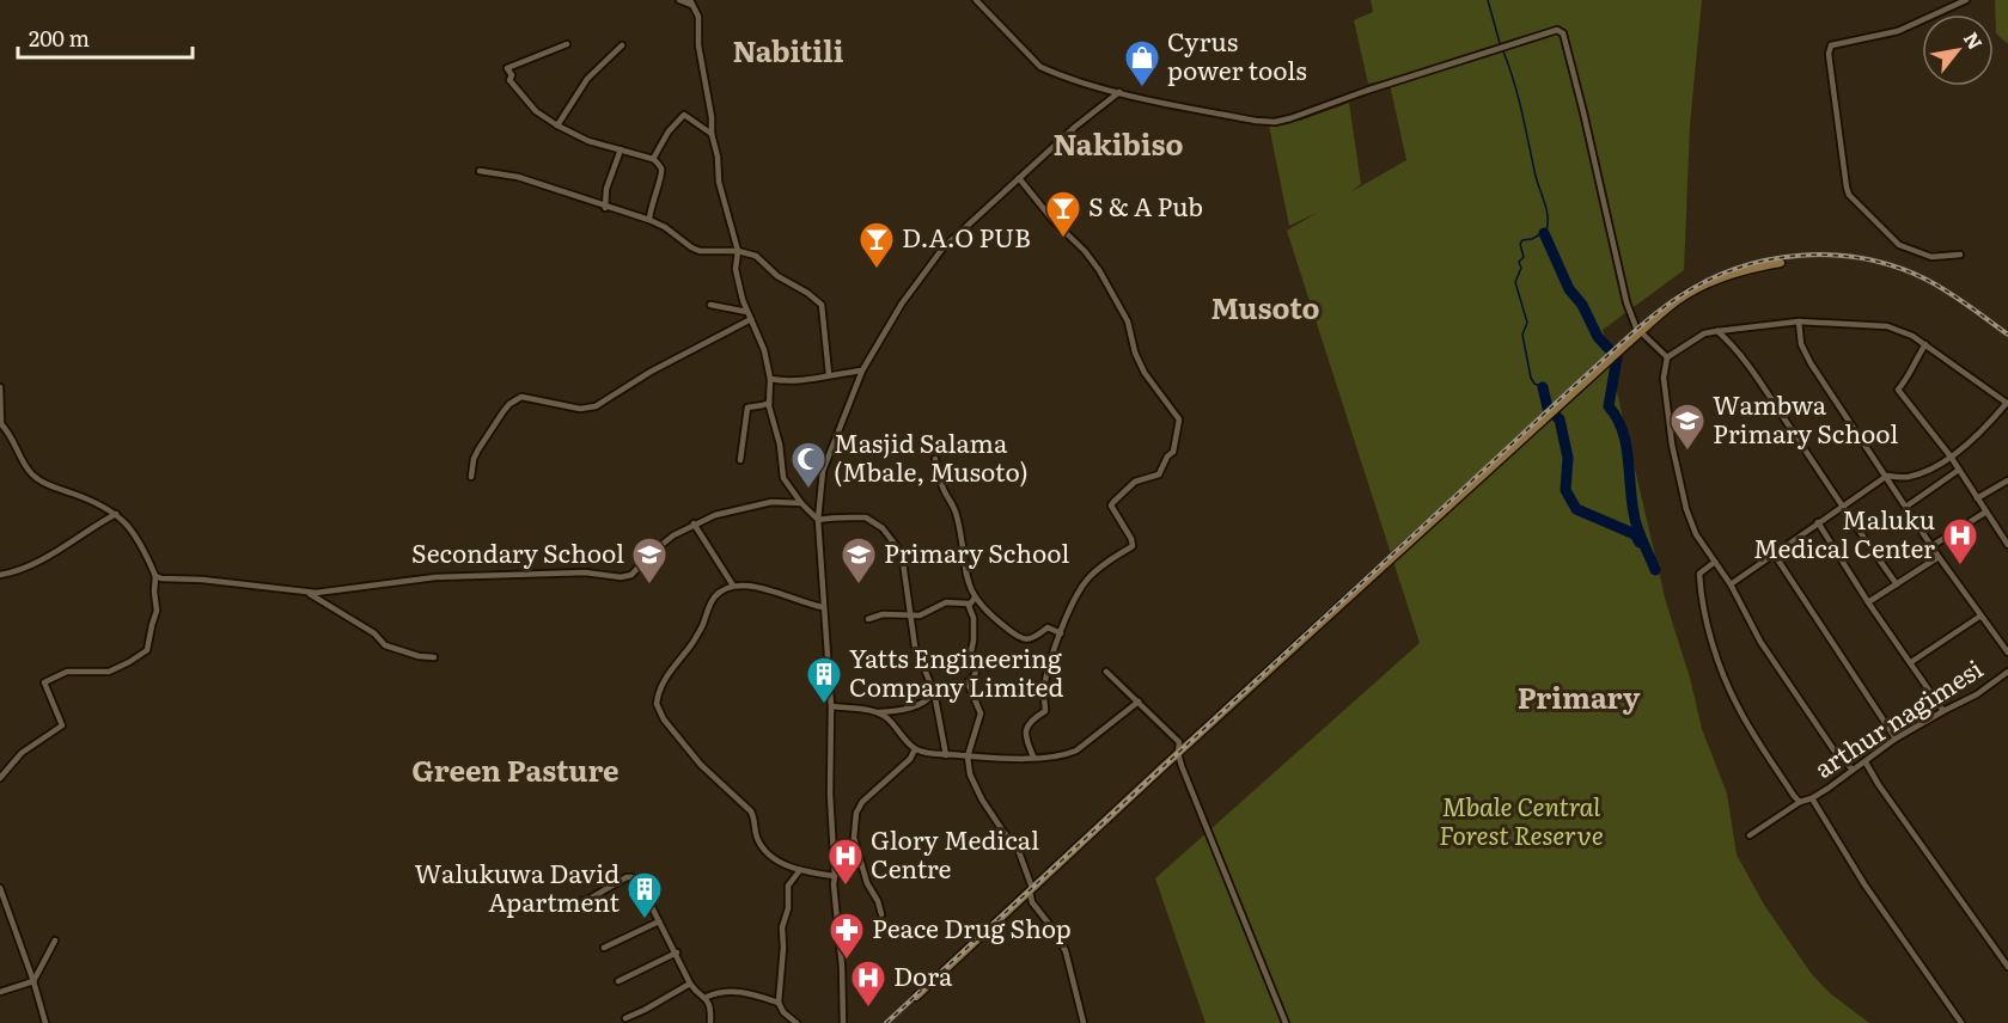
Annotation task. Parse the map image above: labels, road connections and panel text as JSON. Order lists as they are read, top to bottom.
{
  "streets": {
    "street": ["arthur nagimesi"]
  },
  "districts": [
    "Nabitili",
    "Nakibiso",
    "Musoto",
    "Primary",
    "Green Pasture"
  ],
  "parks": ["Mbale Central Forest Reserve"],
  "places": {
    "shop": ["Cyrus power tools"],
    "bar": ["S & A Pub", "D.A.O PUB"],
    "school or university": ["Wambwa Primary School", "Secondary School", "Primary School"],
    "mosque": ["Masjid Salama (Mbale, Musoto)"],
    "hospital": ["Maluku Medical Center", "Glory Medical Centre", "Dora"],
    "building": ["Yatts Engineering Company Limited", "Walukuwa David Apartment"],
    "pharmacy": ["Peace Drug Shop"]
  },
  "scale_bar": "200 m",
  "north": "top right"
}
